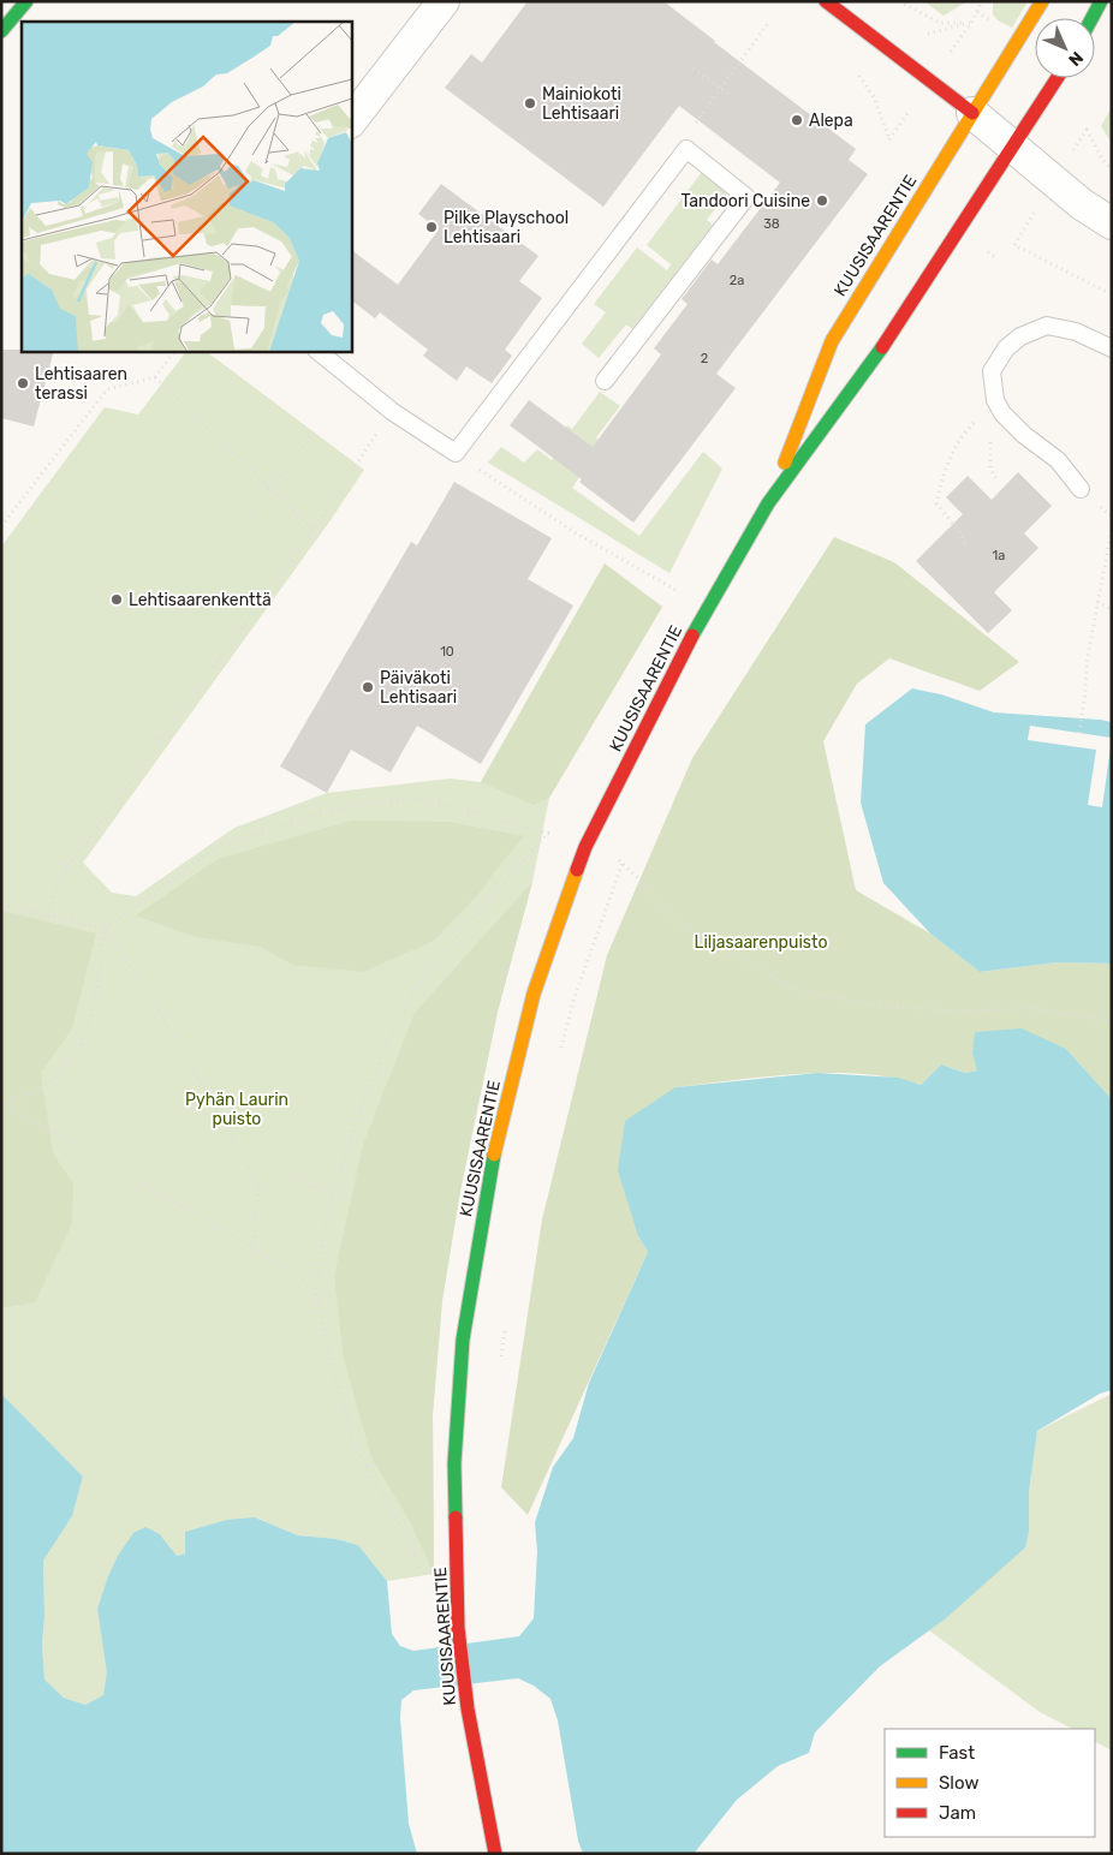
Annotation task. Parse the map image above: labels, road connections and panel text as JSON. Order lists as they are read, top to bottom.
{
  "streets": {
    "main road": ["KUUSISAARENTIE"]
  },
  "parks": ["Liljasaarenpuisto", "Pyhän Laurin puisto"],
  "places": [
    "Mainiokoti Lehtisaari",
    "Alepa",
    "Tandoori Cuisine",
    "Pilke Playschool Lehtisaari",
    "Lehtisaaren terassi",
    "Lehtisaarenkenttä",
    "Päiväkoti Lehtisaari"
  ],
  "house_numbers": [
    "38",
    "2a",
    "2",
    "1a",
    "10"
  ],
  "legend": ["Fast", "Slow", "Jam"],
  "north": "bottom right"
}
